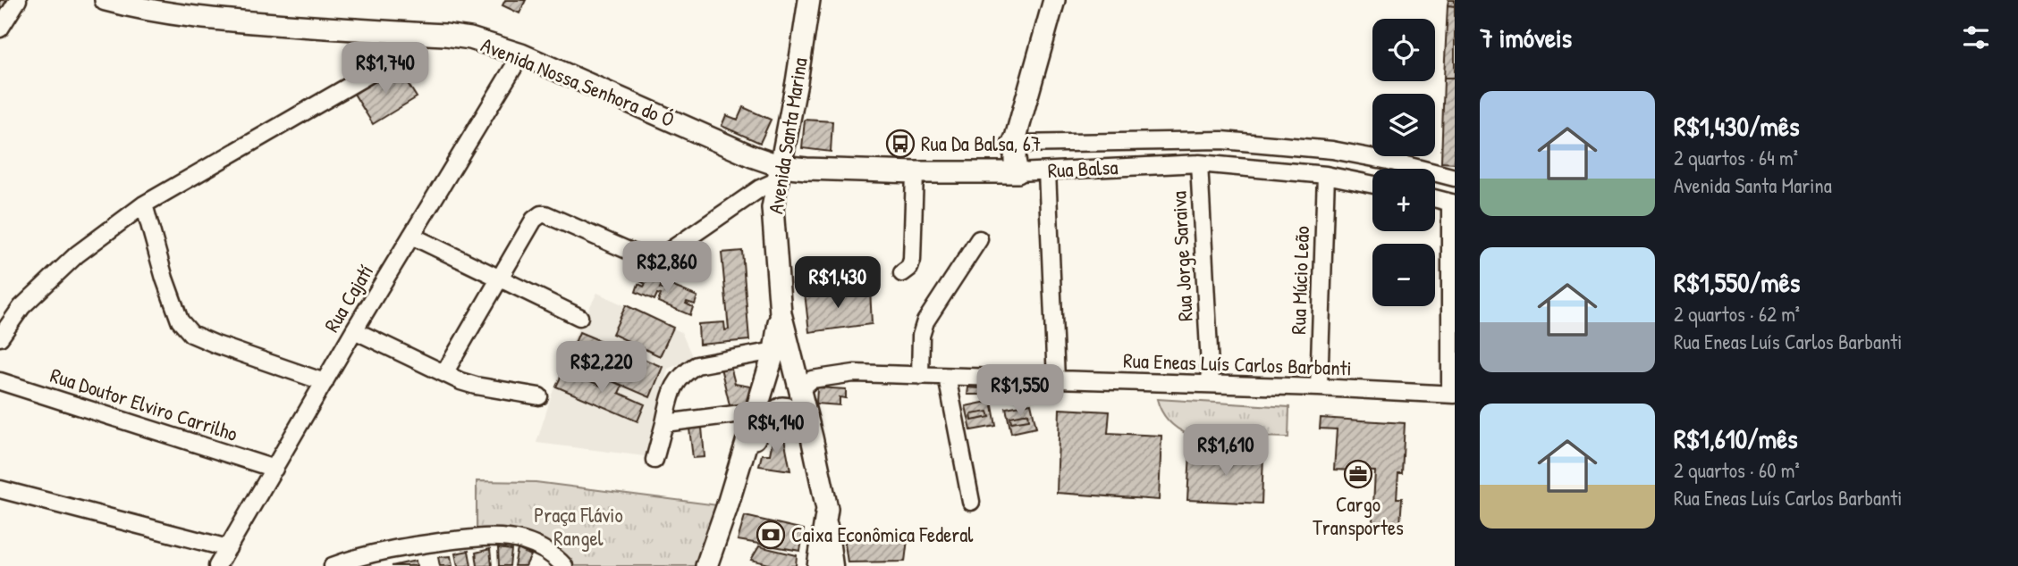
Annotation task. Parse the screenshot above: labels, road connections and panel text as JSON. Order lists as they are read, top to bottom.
{
  "streets": {
    "main road": ["Avenida Nossa Senhora do Ó", "Avenida Santa Marina", "Rua Balsa"],
    "street": [
      "Rua Jorge Saraiva",
      "Rua Múcio Leão",
      "Rua Cajatí",
      "Rua Eneas Luís Carlos Barbanti",
      "Rua Doutor Elviro Carrilho"
    ]
  },
  "crossings": [
    ["Avenida Nossa Senhora do Ó", "Avenida Santa Marina"],
    ["Avenida Nossa Senhora do Ó", "Rua Balsa"],
    ["Avenida Nossa Senhora do Ó", "Rua Cajatí"],
    ["Avenida Santa Marina", "Rua Balsa"],
    ["Avenida Santa Marina", "Rua Eneas Luís Carlos Barbanti"],
    ["Rua Balsa", "Rua Jorge Saraiva"],
    ["Rua Balsa", "Rua Múcio Leão"],
    ["Rua Jorge Saraiva", "Rua Eneas Luís Carlos Barbanti"],
    ["Rua Múcio Leão", "Rua Eneas Luís Carlos Barbanti"],
    ["Rua Cajatí", "Rua Doutor Elviro Carrilho"]
  ],
  "parks": ["Praça Flávio Rangel"],
  "places": {
    "bus stop": ["Rua Da Balsa, 67"],
    "office": ["Cargo Transportes"],
    "bank": ["Caixa Econômica Federal"]
  },
  "page": {
    "heading": "7 imóveis",
    "map_buttons": ["+", "−"],
    "price": [
      "R$1,740",
      "R$2,860",
      "R$1,430",
      "R$2,220",
      "R$1,550",
      "R$4,140",
      "R$1,610"
    ],
    "list": [
      {
        "name": "R$1,430/mês",
        "note": "2 quartos · 64 m² · Avenida Santa Marina"
      },
      {
        "name": "R$1,550/mês",
        "note": "2 quartos · 62 m² · Rua Eneas Luís Carlos Barbanti"
      },
      {
        "name": "R$1,610/mês",
        "note": "2 quartos · 60 m² · Rua Eneas Luís Carlos Barbanti"
      }
    ]
  }
}
